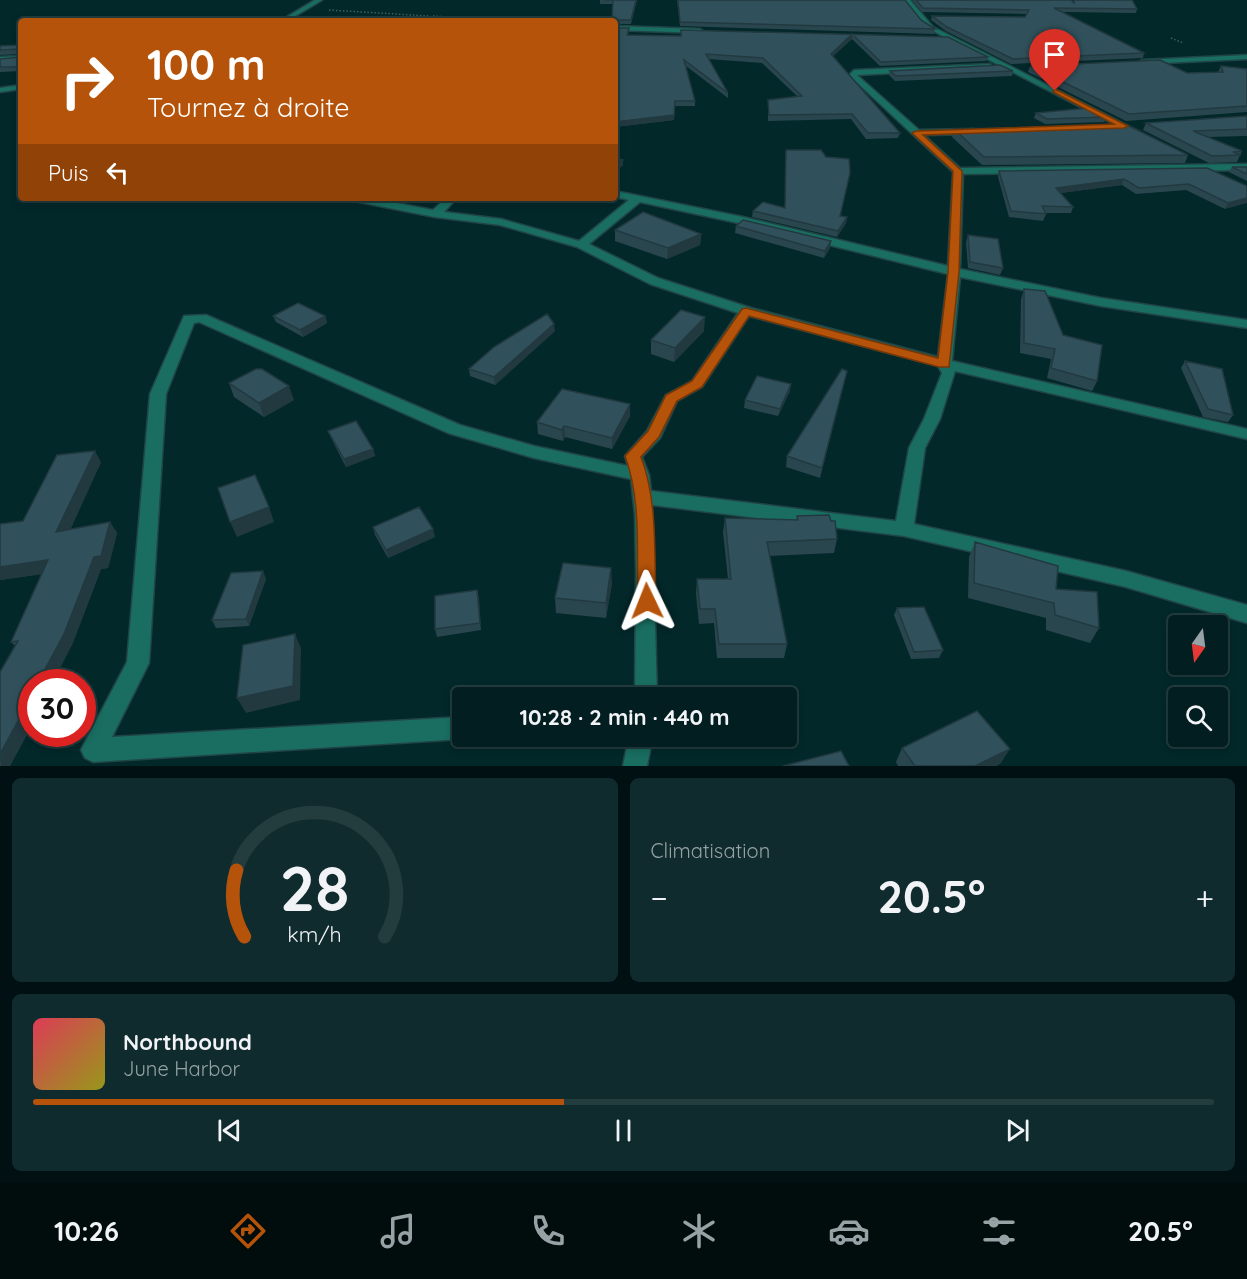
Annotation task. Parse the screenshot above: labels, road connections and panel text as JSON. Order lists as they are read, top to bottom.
{
  "north": "bottom",
  "page": {
    "turn": ["100 m", "Tournez à droite"],
    "then": "Puis",
    "limit": "30",
    "trip": "10:28 · 2 min · 440 m",
    "tile": "Climatisation",
    "heat": ["−", "20.5°", "+"],
    "song": ["Northbound", "June Harbor"],
    "tabs": ["10:26", "20.5°"],
    "gauge": ["28", "km/h"]
  }
}
